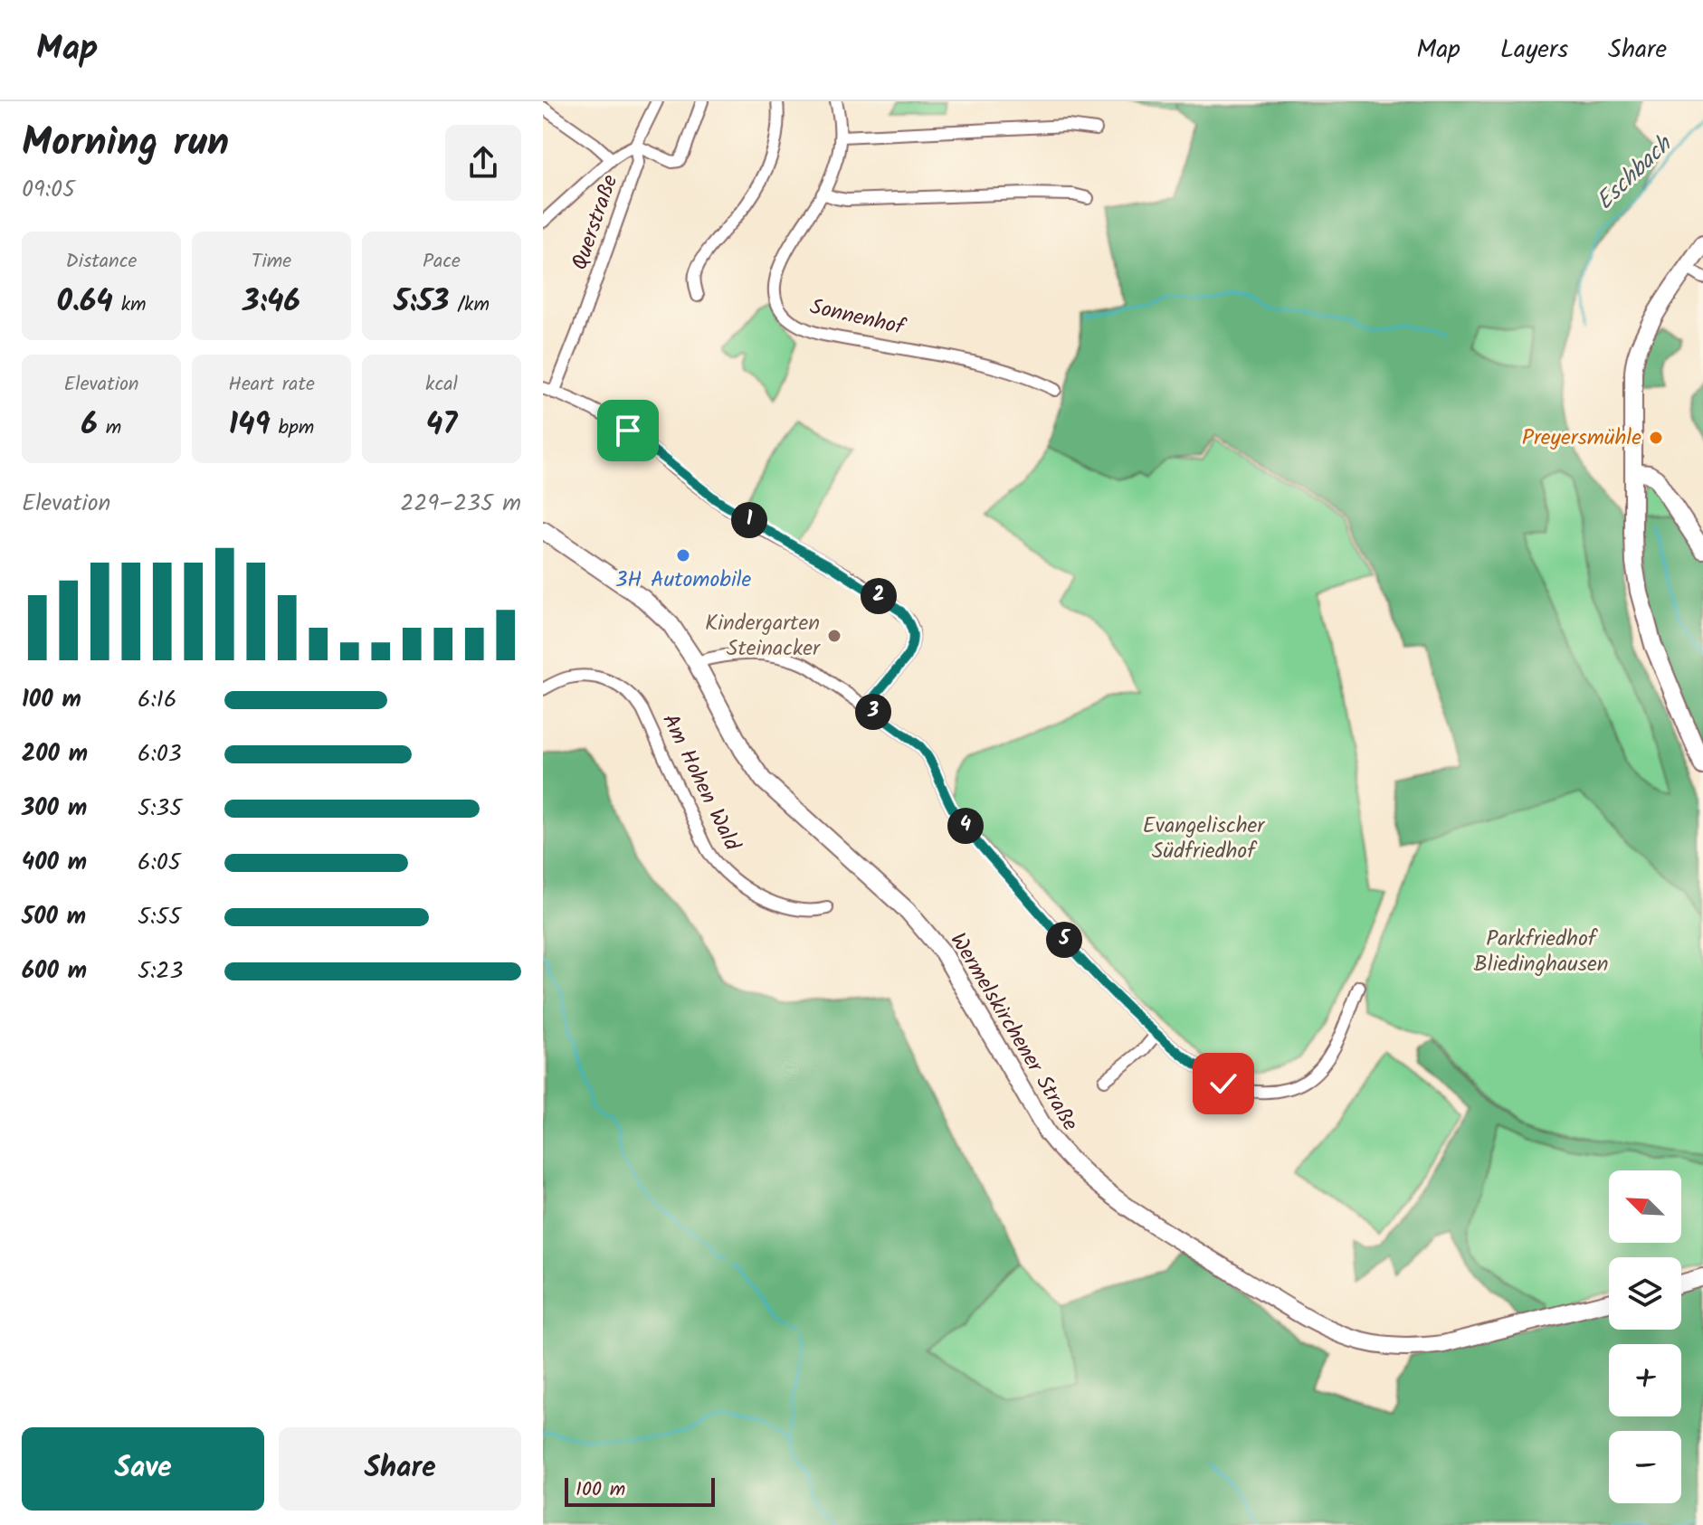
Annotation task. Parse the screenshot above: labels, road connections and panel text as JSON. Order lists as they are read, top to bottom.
{
  "streets": {
    "main road": ["Wermelskirchener Straße"],
    "street": ["Querstraße", "Sonnenhof", "Am Hohen Wald"]
  },
  "water": ["Eschbach"],
  "parks": ["Evangelischer Südfriedhof", "Parkfriedhof Bliedinghausen"],
  "places": ["Preyersmühle", "3H Automobile", "Kindergarten Steinacker"],
  "scale_bar": "100 m",
  "north": "top left",
  "page": {
    "header": "Map",
    "nav": ["Map", "Layers", "Share"],
    "heading": ["Morning run", "09:05"],
    "stats": [
      ["Distance", "0.64 km"],
      ["Time", "3:46"],
      ["Pace", "5:53 /km"],
      ["Elevation", "6 m"],
      ["Heart rate", "149 bpm"],
      ["kcal", "47"]
    ],
    "chart": ["Elevation", "229–235 m"],
    "pins": [
      "1",
      "2",
      "3",
      "4",
      "5"
    ],
    "list": [
      {
        "name": "100 m",
        "note": "6:16"
      },
      {
        "name": "200 m",
        "note": "6:03"
      },
      {
        "name": "300 m",
        "note": "5:35"
      },
      {
        "name": "400 m",
        "note": "6:05"
      },
      {
        "name": "500 m",
        "note": "5:55"
      },
      {
        "name": "600 m",
        "note": "5:23"
      }
    ],
    "map_buttons": ["+", "−"],
    "buttons": ["Save", "Share"],
    "scale": "100 m"
  }
}
